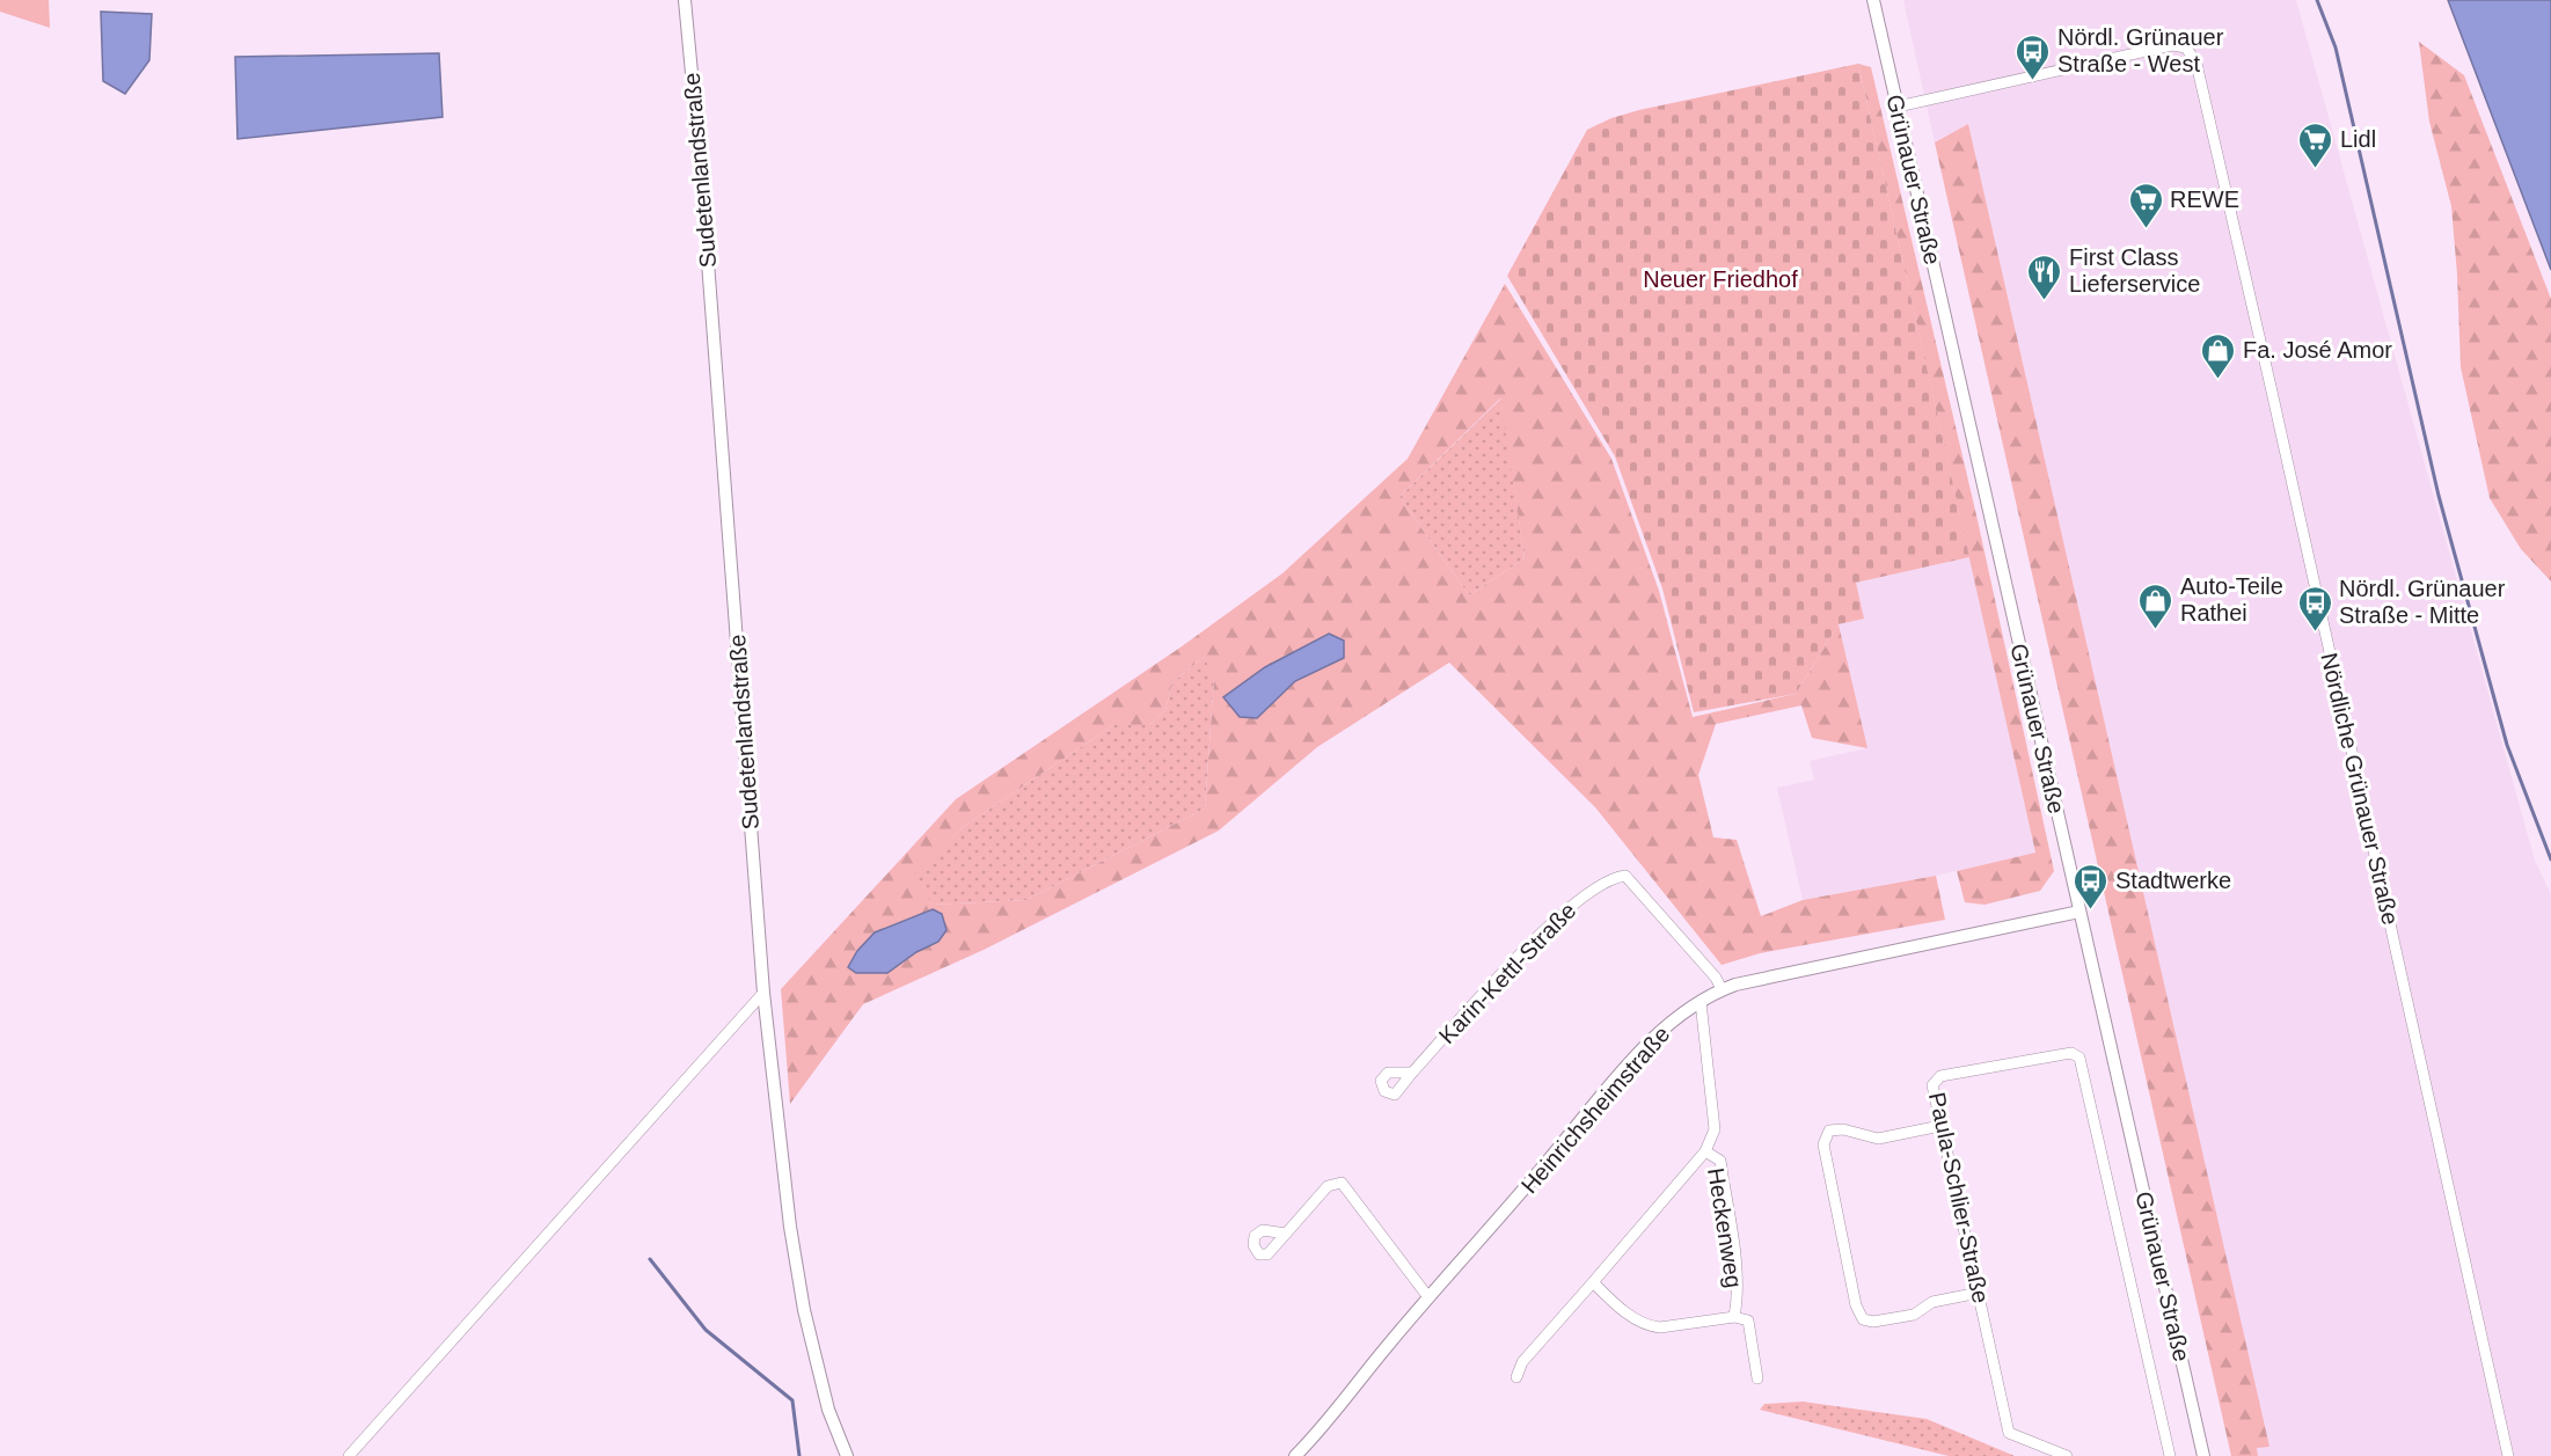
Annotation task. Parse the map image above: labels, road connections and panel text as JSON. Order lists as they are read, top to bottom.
{
  "streets": {
    "street": [
      "Sudetenlandstraße",
      "Grünauer Straße",
      "Nördliche Grünauer Straße",
      "Karin-Kettl-Straße",
      "Heinrichsheimstraße",
      "Paula-Schlier-Straße",
      "Heckenweg"
    ]
  },
  "crossings": [
    ["Grünauer Straße", "Nördliche Grünauer Straße"],
    ["Grünauer Straße", "Heinrichsheimstraße"],
    ["Karin-Kettl-Straße", "Heinrichsheimstraße"],
    ["Heinrichsheimstraße", "Heckenweg"]
  ],
  "parks": ["Neuer Friedhof"],
  "places": {
    "bus stop": ["Nördl. Grünauer Straße - West", "Nördl. Grünauer Straße - Mitte", "Stadtwerke"],
    "supermarket": ["Lidl", "REWE"],
    "restaurant": ["First Class Lieferservice"],
    "shop": ["Fa. José Amor", "Auto-Teile Rathei"]
  }
}
